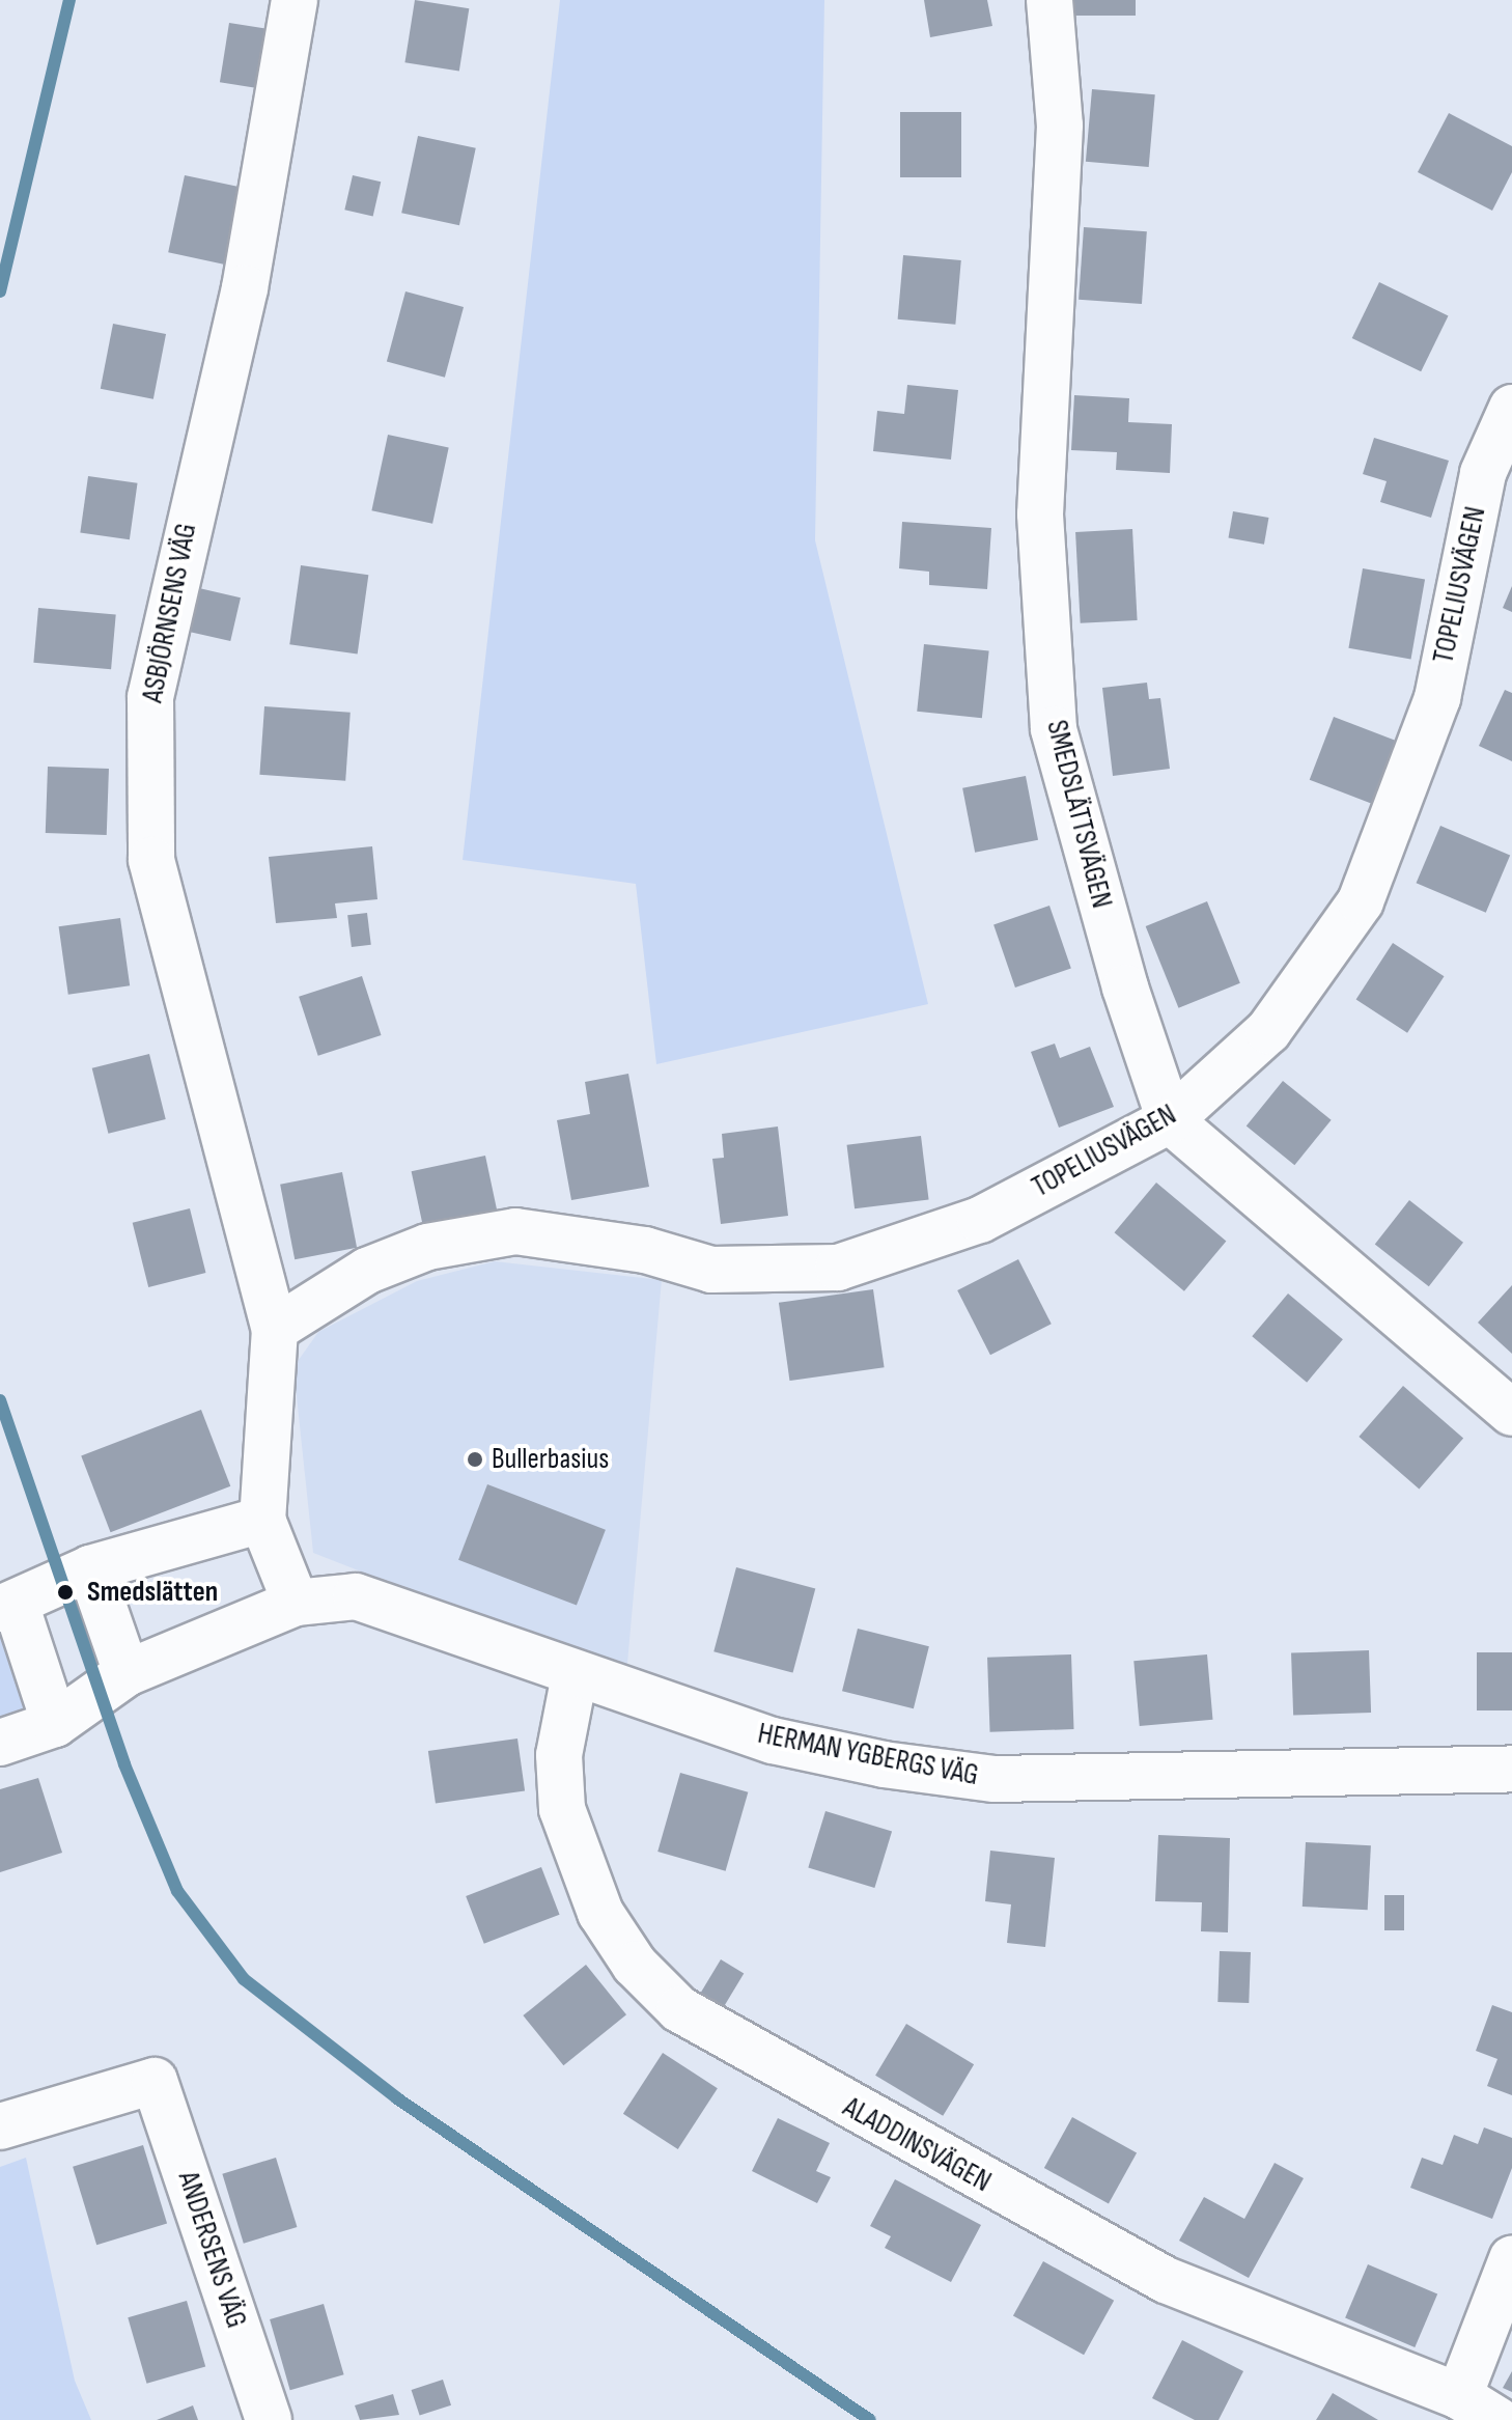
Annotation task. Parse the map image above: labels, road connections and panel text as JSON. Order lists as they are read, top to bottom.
{
  "streets": {
    "street": [
      "TOPELIUSVÄGEN",
      "ASBJÖRNSENS VÄG",
      "SMEDSLÄTTSVÄGEN",
      "HERMAN YGBERGS VÄG",
      "ALADDINSVÄGEN",
      "ANDERSENS VÄG"
    ]
  },
  "crossings": [
    ["TOPELIUSVÄGEN", "ASBJÖRNSENS VÄG"],
    ["TOPELIUSVÄGEN", "SMEDSLÄTTSVÄGEN"],
    ["HERMAN YGBERGS VÄG", "ALADDINSVÄGEN"]
  ],
  "places": ["Bullerbasius", "Smedslätten"]
}
